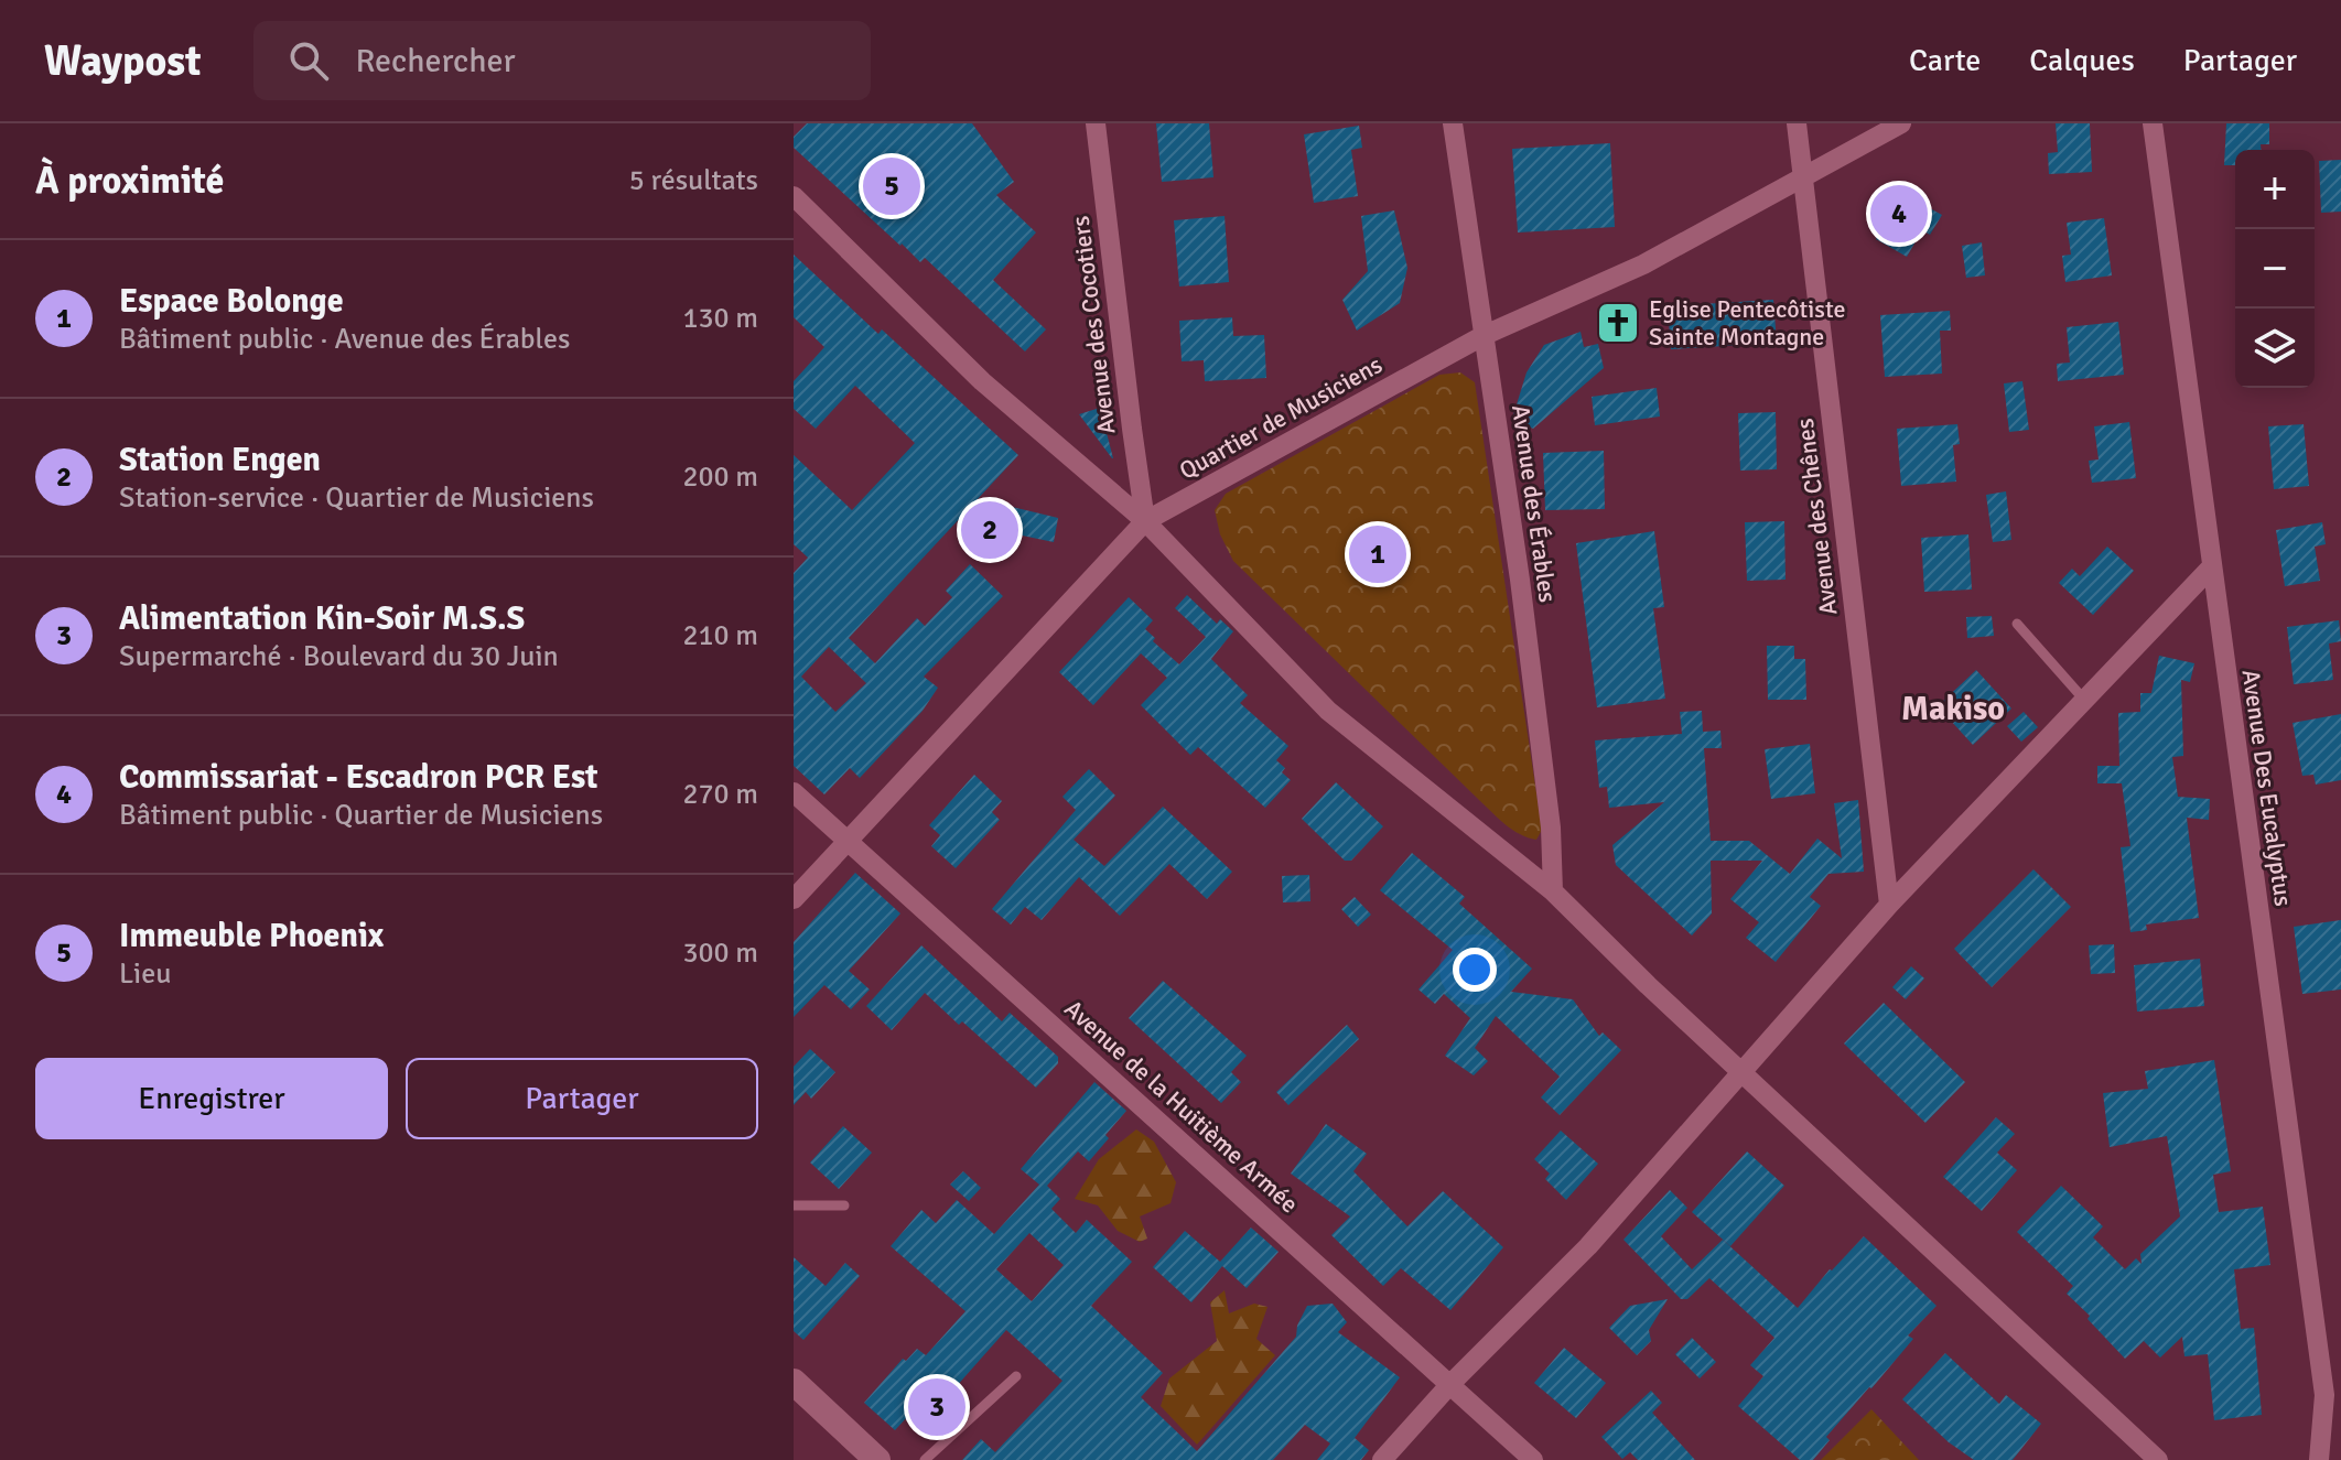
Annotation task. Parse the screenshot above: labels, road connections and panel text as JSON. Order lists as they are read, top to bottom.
{
  "streets": {
    "street": [
      "Avenue des Cocotiers",
      "Quartier de Musiciens",
      "Avenue des Érables",
      "Avenue des Chênes",
      "Avenue Des Eucalyptus",
      "Avenue de la Huitième Armée"
    ]
  },
  "crossings": [
    ["Avenue des Cocotiers", "Quartier de Musiciens"],
    ["Quartier de Musiciens", "Avenue des Érables"],
    ["Quartier de Musiciens", "Avenue des Chênes"],
    ["Quartier de Musiciens", "Avenue de la Huitième Armée"]
  ],
  "districts": ["Makiso"],
  "places": {
    "church": ["Eglise Pentecôtiste Sainte Montagne"]
  },
  "page": {
    "header": "Waypost",
    "search": "Rechercher",
    "nav": ["Carte", "Calques", "Partager"],
    "heading": ["À proximité", "5 résultats"],
    "map_buttons": ["+", "−"],
    "pins": [
      "5",
      "4",
      "2",
      "1",
      "3"
    ],
    "list": [
      {
        "mark": "1",
        "name": "Espace Bolonge",
        "note": "Bâtiment public · Avenue des Érables",
        "value": "130 m"
      },
      {
        "mark": "2",
        "name": "Station Engen",
        "note": "Station-service · Quartier de Musiciens",
        "value": "200 m"
      },
      {
        "mark": "3",
        "name": "Alimentation Kin-Soir M.S.S",
        "note": "Supermarché · Boulevard du 30 Juin",
        "value": "210 m"
      },
      {
        "mark": "4",
        "name": "Commissariat - Escadron PCR Est",
        "note": "Bâtiment public · Quartier de Musiciens",
        "value": "270 m"
      },
      {
        "mark": "5",
        "name": "Immeuble Phoenix",
        "note": "Lieu",
        "value": "300 m"
      }
    ],
    "buttons": ["Enregistrer", "Partager"]
  }
}
